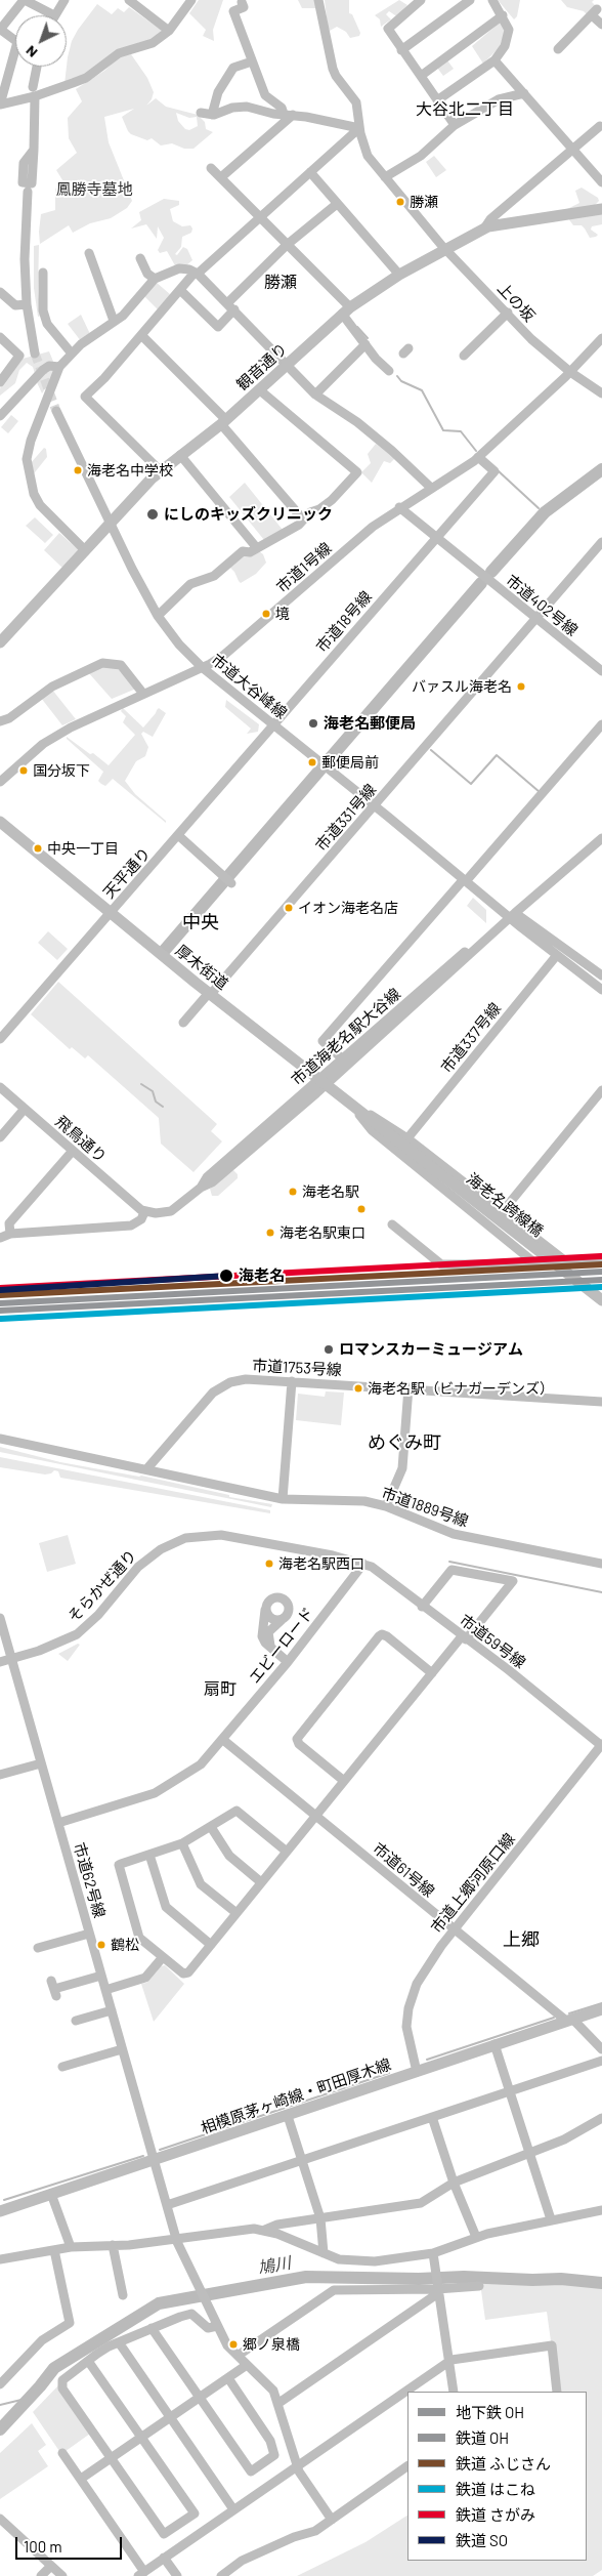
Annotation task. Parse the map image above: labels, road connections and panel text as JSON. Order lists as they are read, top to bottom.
{
  "streets": {
    "main road": [
      "観音通り",
      "厚木街道",
      "海老名跨線橋",
      "相模原茅ヶ崎線・町田厚木線"
    ],
    "street": [
      "上の坂",
      "市道1号線",
      "市道402号線",
      "市道18号線",
      "市道大谷峰線",
      "市道331号線",
      "天平通り",
      "市道海老名駅大谷線",
      "市道337号線",
      "飛鳥通り",
      "市道1753号線",
      "市道1889号線",
      "そらかぜ通り",
      "市道59号線",
      "エビーロード",
      "市道61号線",
      "市道62号線",
      "市道上郷河原口線"
    ]
  },
  "crossings": [
    ["上の坂", "観音通り"],
    ["上の坂", "市道1号線"],
    ["観音通り", "市道大谷峰線"],
    ["市道1号線", "市道402号線"],
    ["市道1号線", "市道18号線"],
    ["市道1号線", "市道大谷峰線"],
    ["市道402号線", "市道18号線"],
    ["市道402号線", "市道331号線"],
    ["市道18号線", "市道大谷峰線"],
    ["市道18号線", "天平通り"],
    ["市道大谷峰線", "市道331号線"],
    ["市道大谷峰線", "天平通り"],
    ["市道大谷峰線", "市道海老名駅大谷線"],
    ["市道331号線", "厚木街道"],
    ["天平通り", "厚木街道"],
    ["厚木街道", "市道海老名駅大谷線"],
    ["厚木街道", "海老名跨線橋"],
    ["市道海老名駅大谷線", "飛鳥通り"],
    ["市道1753号線", "市道1889号線"],
    ["そらかぜ通り", "市道59号線"],
    ["そらかぜ通り", "エビーロード"],
    ["そらかぜ通り", "市道62号線"],
    ["市道59号線", "エビーロード"],
    ["市道59号線", "市道上郷河原口線"],
    ["エビーロード", "市道61号線"],
    ["エビーロード", "市道62号線"],
    ["市道61号線", "市道上郷河原口線"],
    ["市道61号線", "相模原茅ヶ崎線・町田厚木線"],
    ["市道62号線", "相模原茅ヶ崎線・町田厚木線"],
    ["市道上郷河原口線", "相模原茅ヶ崎線・町田厚木線"]
  ],
  "districts": [
    "大谷北二丁目",
    "勝瀬",
    "中央",
    "めぐみ町",
    "扇町",
    "上郷"
  ],
  "water": ["鳩川"],
  "parks": ["鳳勝寺墓地"],
  "places": [
    "勝瀬",
    "海老名中学校",
    "にしのキッズクリニック",
    "境",
    "バァスル海老名",
    "海老名郵便局",
    "郵便局前",
    "国分坂下",
    "中央一丁目",
    "イオン海老名店",
    "海老名駅",
    "海老名駅東口",
    "海老名",
    "ロマンスカーミュージアム",
    "海老名駅（ビナガーデンズ）",
    "海老名駅西口",
    "鶴松",
    "郷ノ泉橋"
  ],
  "lines": [
    "rail line さがみ",
    "rail line ふじさん",
    "metro line OH",
    "rail line SO",
    "rail line OH",
    "rail line はこね"
  ],
  "legend": [
    "地下鉄 OH",
    "鉄道 OH",
    "鉄道 ふじさん",
    "鉄道 はこね",
    "鉄道 さがみ",
    "鉄道 SO"
  ],
  "scale_bar": "100 m",
  "north": "bottom left"
}
